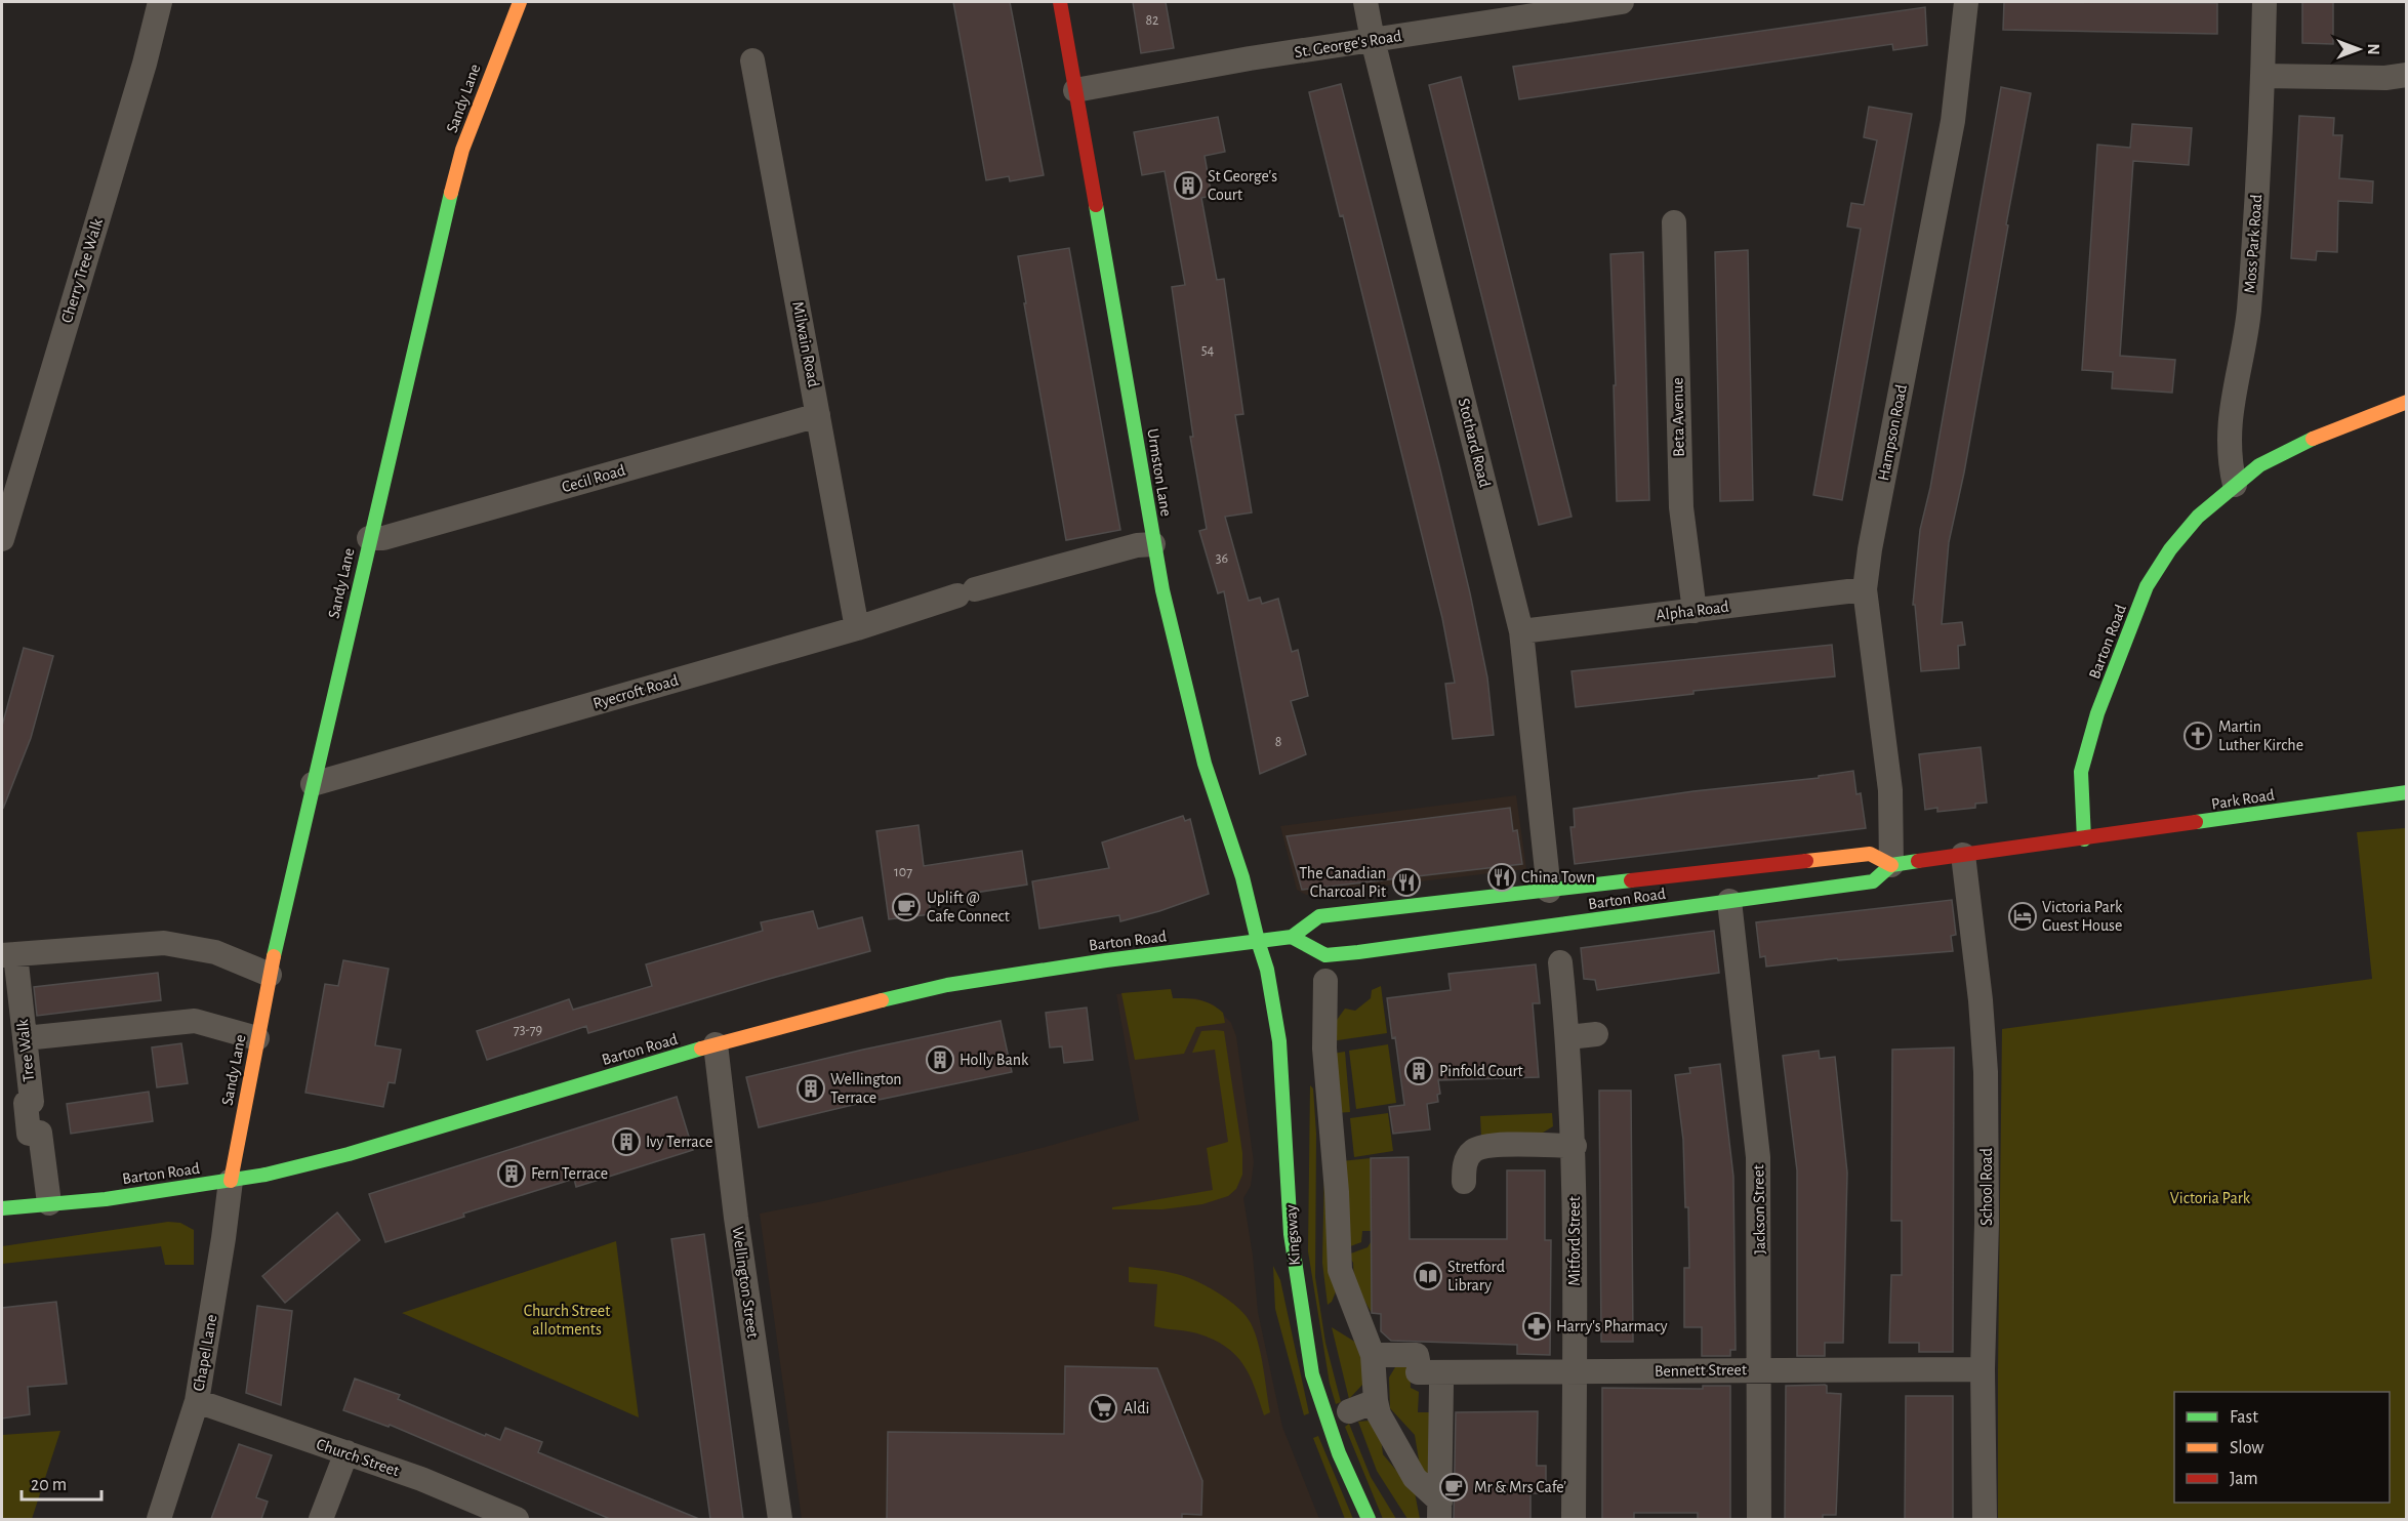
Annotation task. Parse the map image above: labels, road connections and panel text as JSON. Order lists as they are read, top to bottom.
{
  "streets": {
    "main road": [
      "Sandy Lane",
      "Urmston Lane",
      "Barton Road",
      "Park Road",
      "Kingsway"
    ],
    "street": [
      "St. George's Road",
      "Moss Park Road",
      "Cherry Tree Walk",
      "Milwain Road",
      "Beta Avenue",
      "Hampson Road",
      "Stothard Road",
      "Cecil Road",
      "Alpha Road",
      "Ryecroft Road",
      "Tree Walk",
      "School Road",
      "Jackson Street",
      "Mitford Street",
      "Wellington Street",
      "Chapel Lane",
      "Bennett Street",
      "Church Street"
    ]
  },
  "crossings": [
    ["St. George's Road", "Stothard Road"],
    ["St. George's Road", "Urmston Lane"],
    ["Sandy Lane", "Cecil Road"],
    ["Sandy Lane", "Barton Road"],
    ["Sandy Lane", "Ryecroft Road"],
    ["Sandy Lane", "Tree Walk"],
    ["Sandy Lane", "Chapel Lane"],
    ["Moss Park Road", "Barton Road"],
    ["Milwain Road", "Cecil Road"],
    ["Milwain Road", "Ryecroft Road"],
    ["Beta Avenue", "Alpha Road"],
    ["Hampson Road", "Alpha Road"],
    ["Hampson Road", "Barton Road"],
    ["Stothard Road", "Alpha Road"],
    ["Stothard Road", "Barton Road"],
    ["Urmston Lane", "Barton Road"],
    ["Urmston Lane", "Ryecroft Road"],
    ["Urmston Lane", "Kingsway"],
    ["Barton Road", "Park Road"],
    ["Barton Road", "Tree Walk"],
    ["Barton Road", "School Road"],
    ["Barton Road", "Jackson Street"],
    ["Barton Road", "Kingsway"],
    ["Barton Road", "Wellington Street"],
    ["Barton Road", "Chapel Lane"],
    ["School Road", "Bennett Street"],
    ["Jackson Street", "Bennett Street"],
    ["Mitford Street", "Bennett Street"],
    ["Chapel Lane", "Church Street"]
  ],
  "parks": ["Victoria Park", "Church Street allotments"],
  "places": {
    "building": [
      "St George's Court",
      "Holly Bank",
      "Pinfold Court",
      "Wellington Terrace",
      "Ivy Terrace",
      "Fern Terrace"
    ],
    "church": ["Martin Luther Kirche"],
    "restaurant": ["China Town", "The Canadian Charcoal Pit"],
    "cafe": ["Uplift @ Cafe Connect", "Mr & Mrs Cafe’"],
    "hotel": ["Victoria Park Guest House"],
    "library": ["Stretford Library"],
    "pharmacy": ["Harry's Pharmacy"],
    "supermarket": ["Aldi"]
  },
  "house_numbers": [
    "82",
    "54",
    "36",
    "8",
    "107",
    "73-79"
  ],
  "legend": ["Fast", "Slow", "Jam"],
  "scale_bar": "20 m",
  "north": "right"
}
